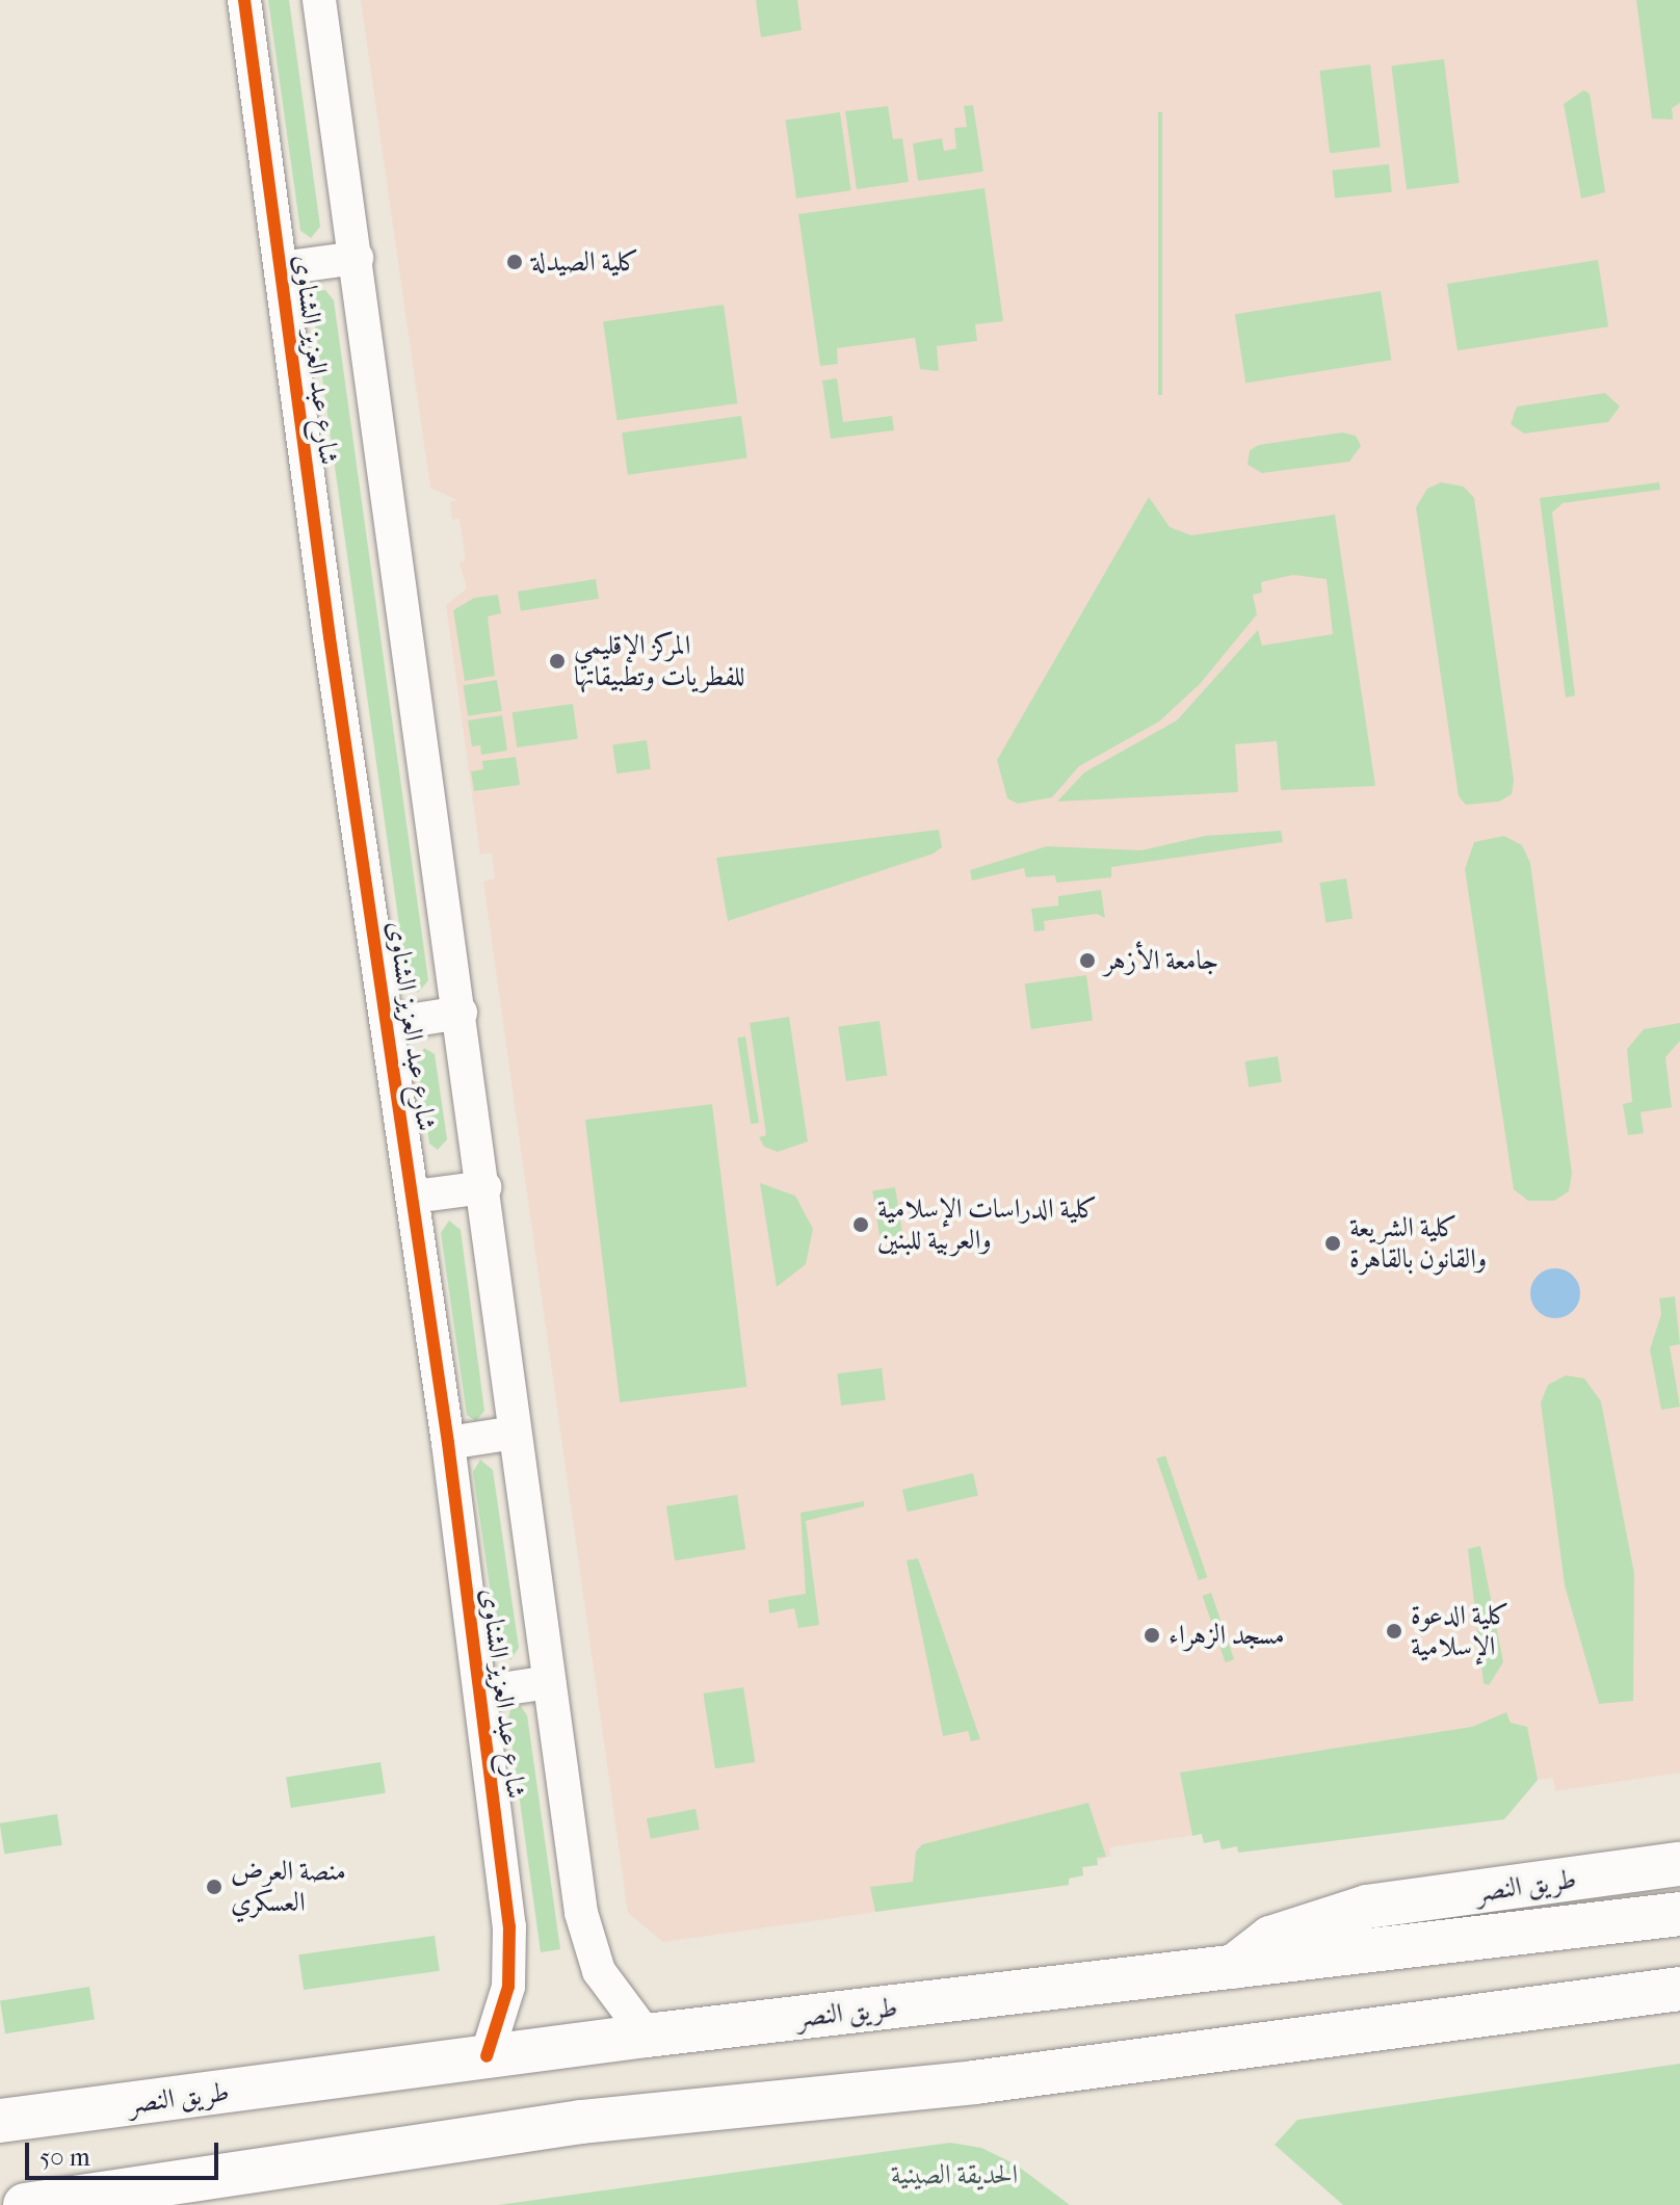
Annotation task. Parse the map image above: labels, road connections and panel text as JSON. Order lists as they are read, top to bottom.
{
  "streets": {
    "highway": ["طريق النصر"],
    "street": ["شارع عبد العزيز الشناوى"]
  },
  "crossings": [
    ["شارع عبد العزيز الشناوى", "طريق النصر"]
  ],
  "parks": ["الحديقة الصينية"],
  "places": [
    "كلية الصيدلة",
    "المركز الإقليمي للفطريات وتطبيقاتها",
    "جامعة الأزهر",
    "كلية الدراسات الإسلامية والعربية للبنين",
    "كلية الشريعة والقانون بالقاهرة",
    "كلية الدعوة الإسلامية",
    "مسجد الزهراء",
    "منصة العرض العسكري"
  ],
  "scale_bar": "50 m"
}
